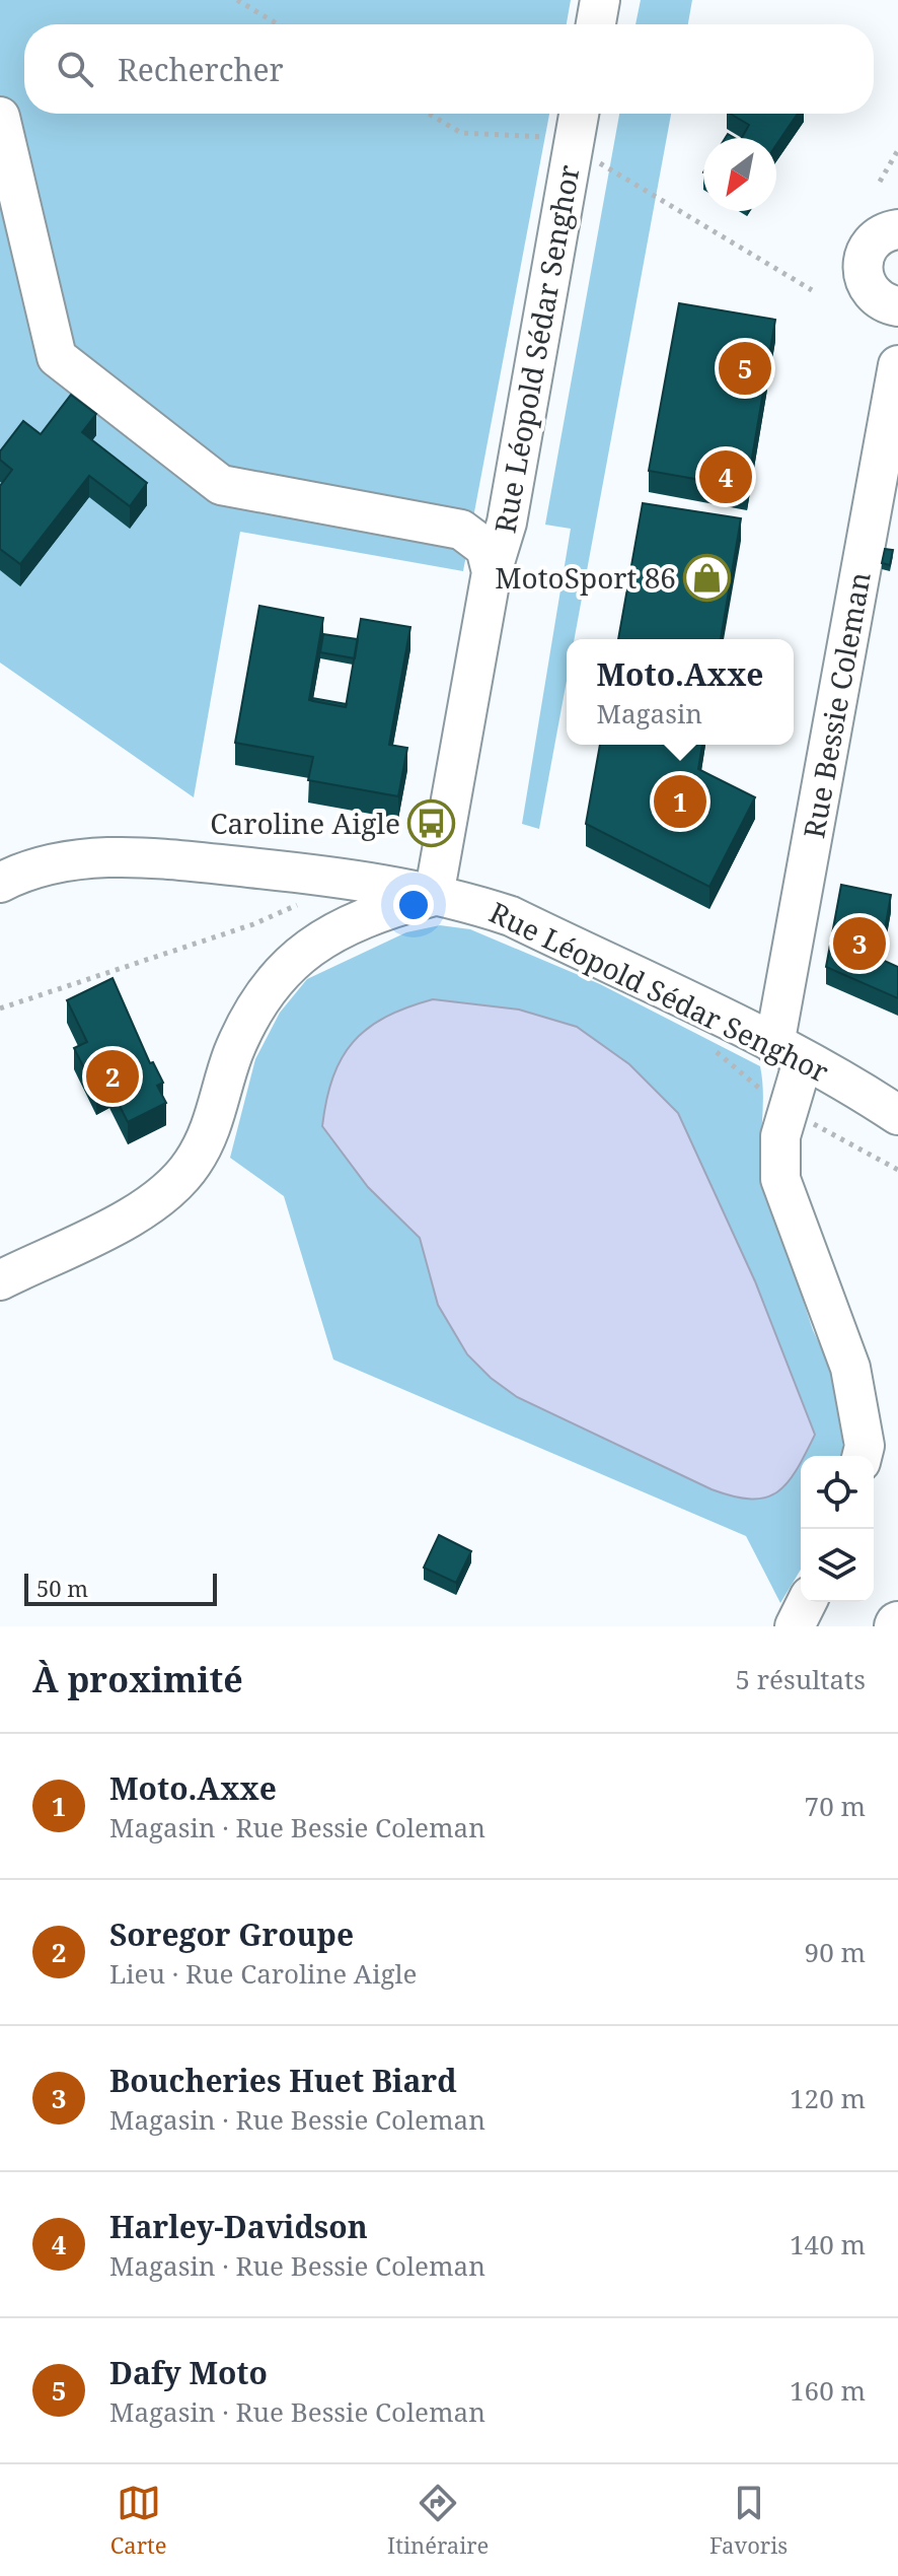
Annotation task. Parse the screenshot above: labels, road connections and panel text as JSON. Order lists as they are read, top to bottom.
{
  "streets": {
    "street": ["Rue Léopold Sédar Senghor", "Rue Bessie Coleman"]
  },
  "crossings": [
    ["Rue Léopold Sédar Senghor", "Rue Bessie Coleman"]
  ],
  "places": {
    "shop": ["MotoSport 86"],
    "bus stop": ["Caroline Aigle"]
  },
  "scale_bar": "50 m",
  "north": "bottom left",
  "page": {
    "search": "Rechercher",
    "pins": [
      "5",
      "4",
      "1",
      "3",
      "2"
    ],
    "popup": ["Moto.Axxe", "Magasin"],
    "scale": "50 m",
    "heading": ["À proximité", "5 résultats"],
    "list": [
      {
        "mark": "1",
        "name": "Moto.Axxe",
        "note": "Magasin · Rue Bessie Coleman",
        "value": "70 m"
      },
      {
        "mark": "2",
        "name": "Soregor Groupe",
        "note": "Lieu · Rue Caroline Aigle",
        "value": "90 m"
      },
      {
        "mark": "3",
        "name": "Boucheries Huet Biard",
        "note": "Magasin · Rue Bessie Coleman",
        "value": "120 m"
      },
      {
        "mark": "4",
        "name": "Harley-Davidson",
        "note": "Magasin · Rue Bessie Coleman",
        "value": "140 m"
      },
      {
        "mark": "5",
        "name": "Dafy Moto",
        "note": "Magasin · Rue Bessie Coleman",
        "value": "160 m"
      }
    ],
    "nav": ["Carte", "Itinéraire", "Favoris"]
  }
}
